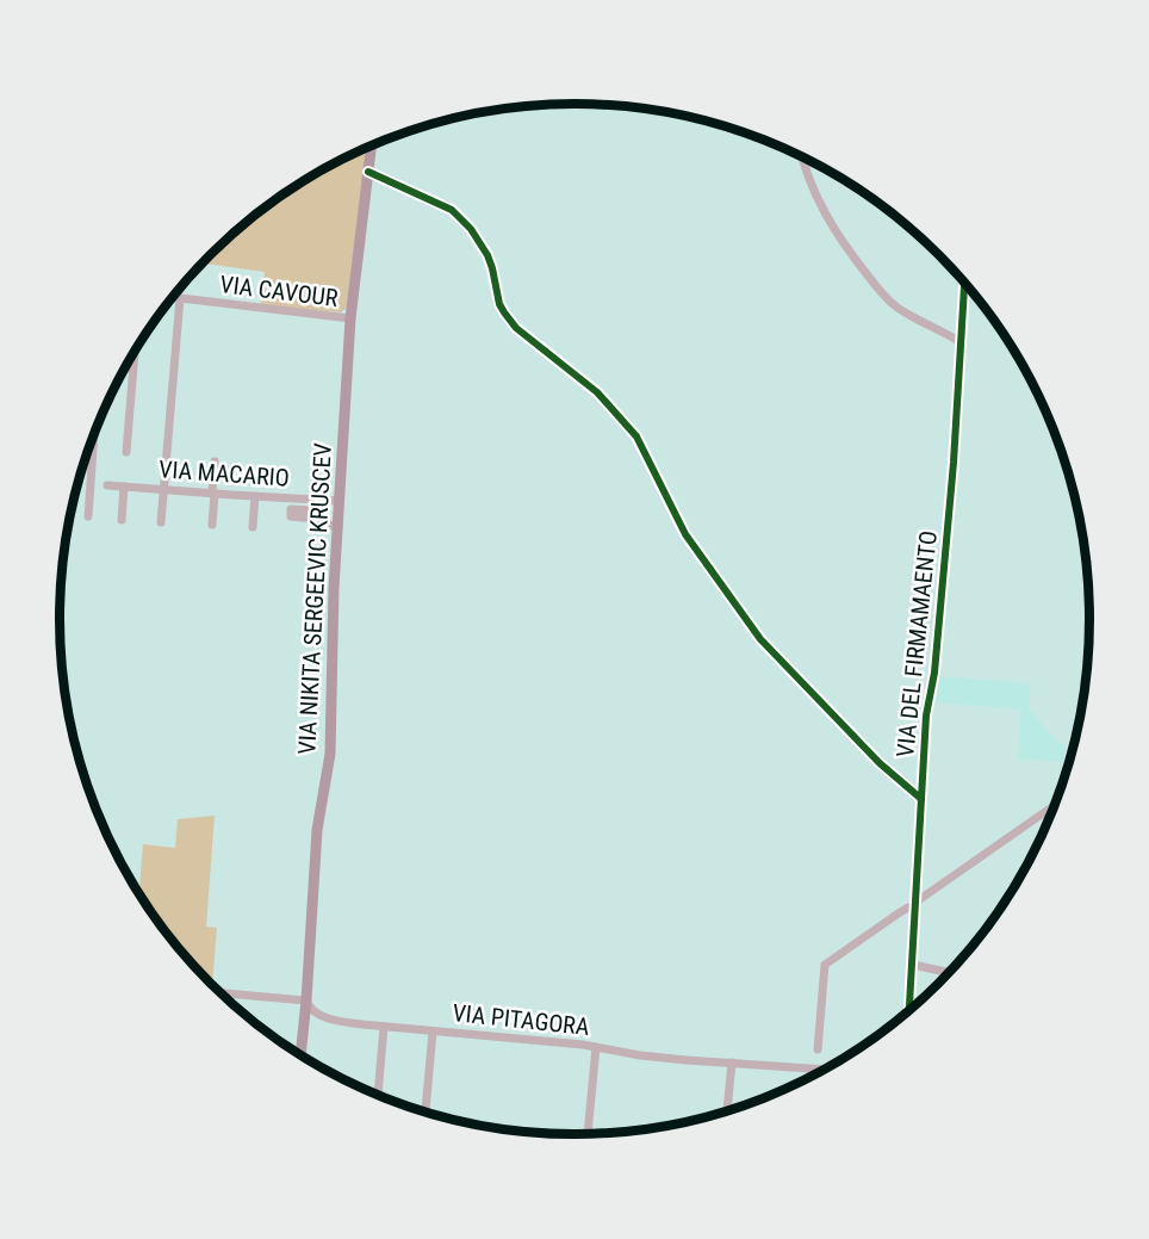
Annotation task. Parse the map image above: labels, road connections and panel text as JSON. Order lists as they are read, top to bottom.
{
  "streets": {
    "main road": ["VIA NIKITA SERGEEVIC KRUSCEV"],
    "street": [
      "VIA CAVOUR",
      "VIA MACARIO",
      "VIA DEL FIRMAMAENTO",
      "VIA PITAGORA"
    ]
  },
  "crossings": [
    ["VIA CAVOUR", "VIA NIKITA SERGEEVIC KRUSCEV"],
    ["VIA MACARIO", "VIA NIKITA SERGEEVIC KRUSCEV"],
    ["VIA NIKITA SERGEEVIC KRUSCEV", "VIA PITAGORA"]
  ]
}
